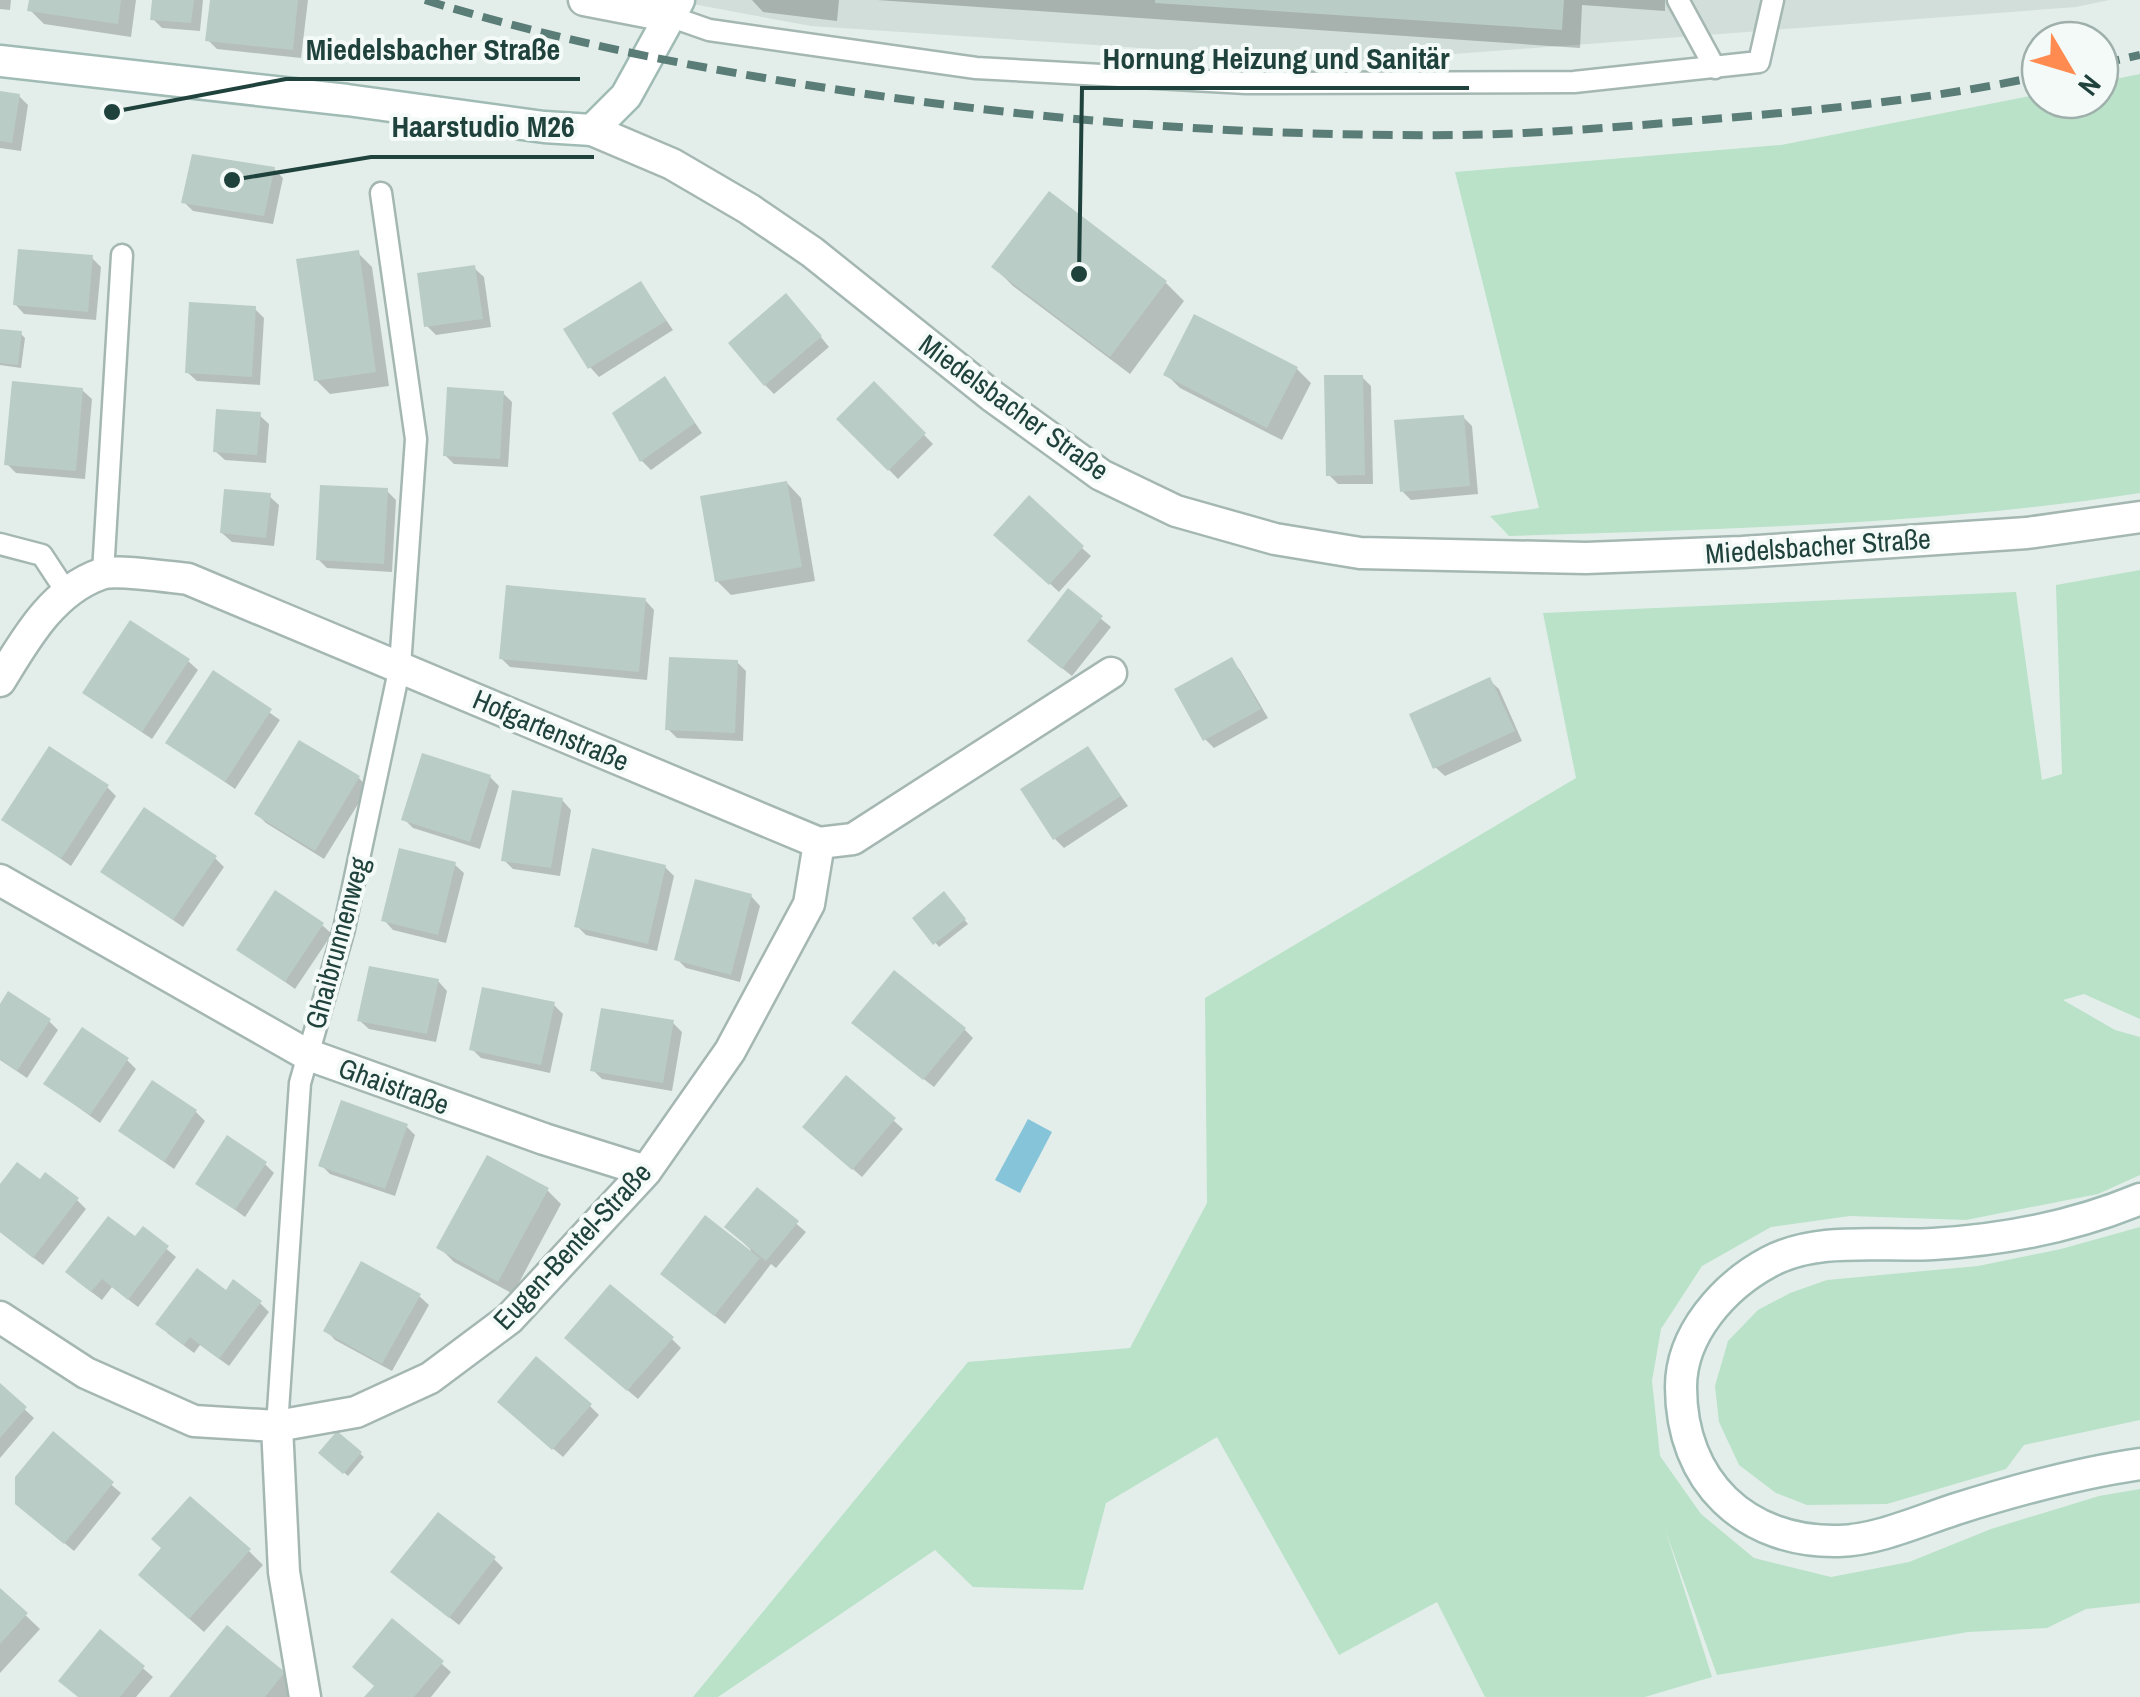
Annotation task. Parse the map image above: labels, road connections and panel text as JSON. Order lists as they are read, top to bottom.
{
  "streets": {
    "street": [
      "Miedelsbacher Straße",
      "Hofgartenstraße",
      "Ghaibrunnenweg",
      "Ghaistraße",
      "Eugen-Bentel-Straße"
    ]
  },
  "crossings": [
    ["Hofgartenstraße", "Ghaibrunnenweg"],
    ["Hofgartenstraße", "Eugen-Bentel-Straße"],
    ["Ghaibrunnenweg", "Ghaistraße"],
    ["Ghaibrunnenweg", "Eugen-Bentel-Straße"],
    ["Ghaistraße", "Eugen-Bentel-Straße"]
  ],
  "places": ["Miedelsbacher Straße", "Haarstudio M26", "Hornung Heizung und Sanitär"],
  "north": "bottom right"
}
